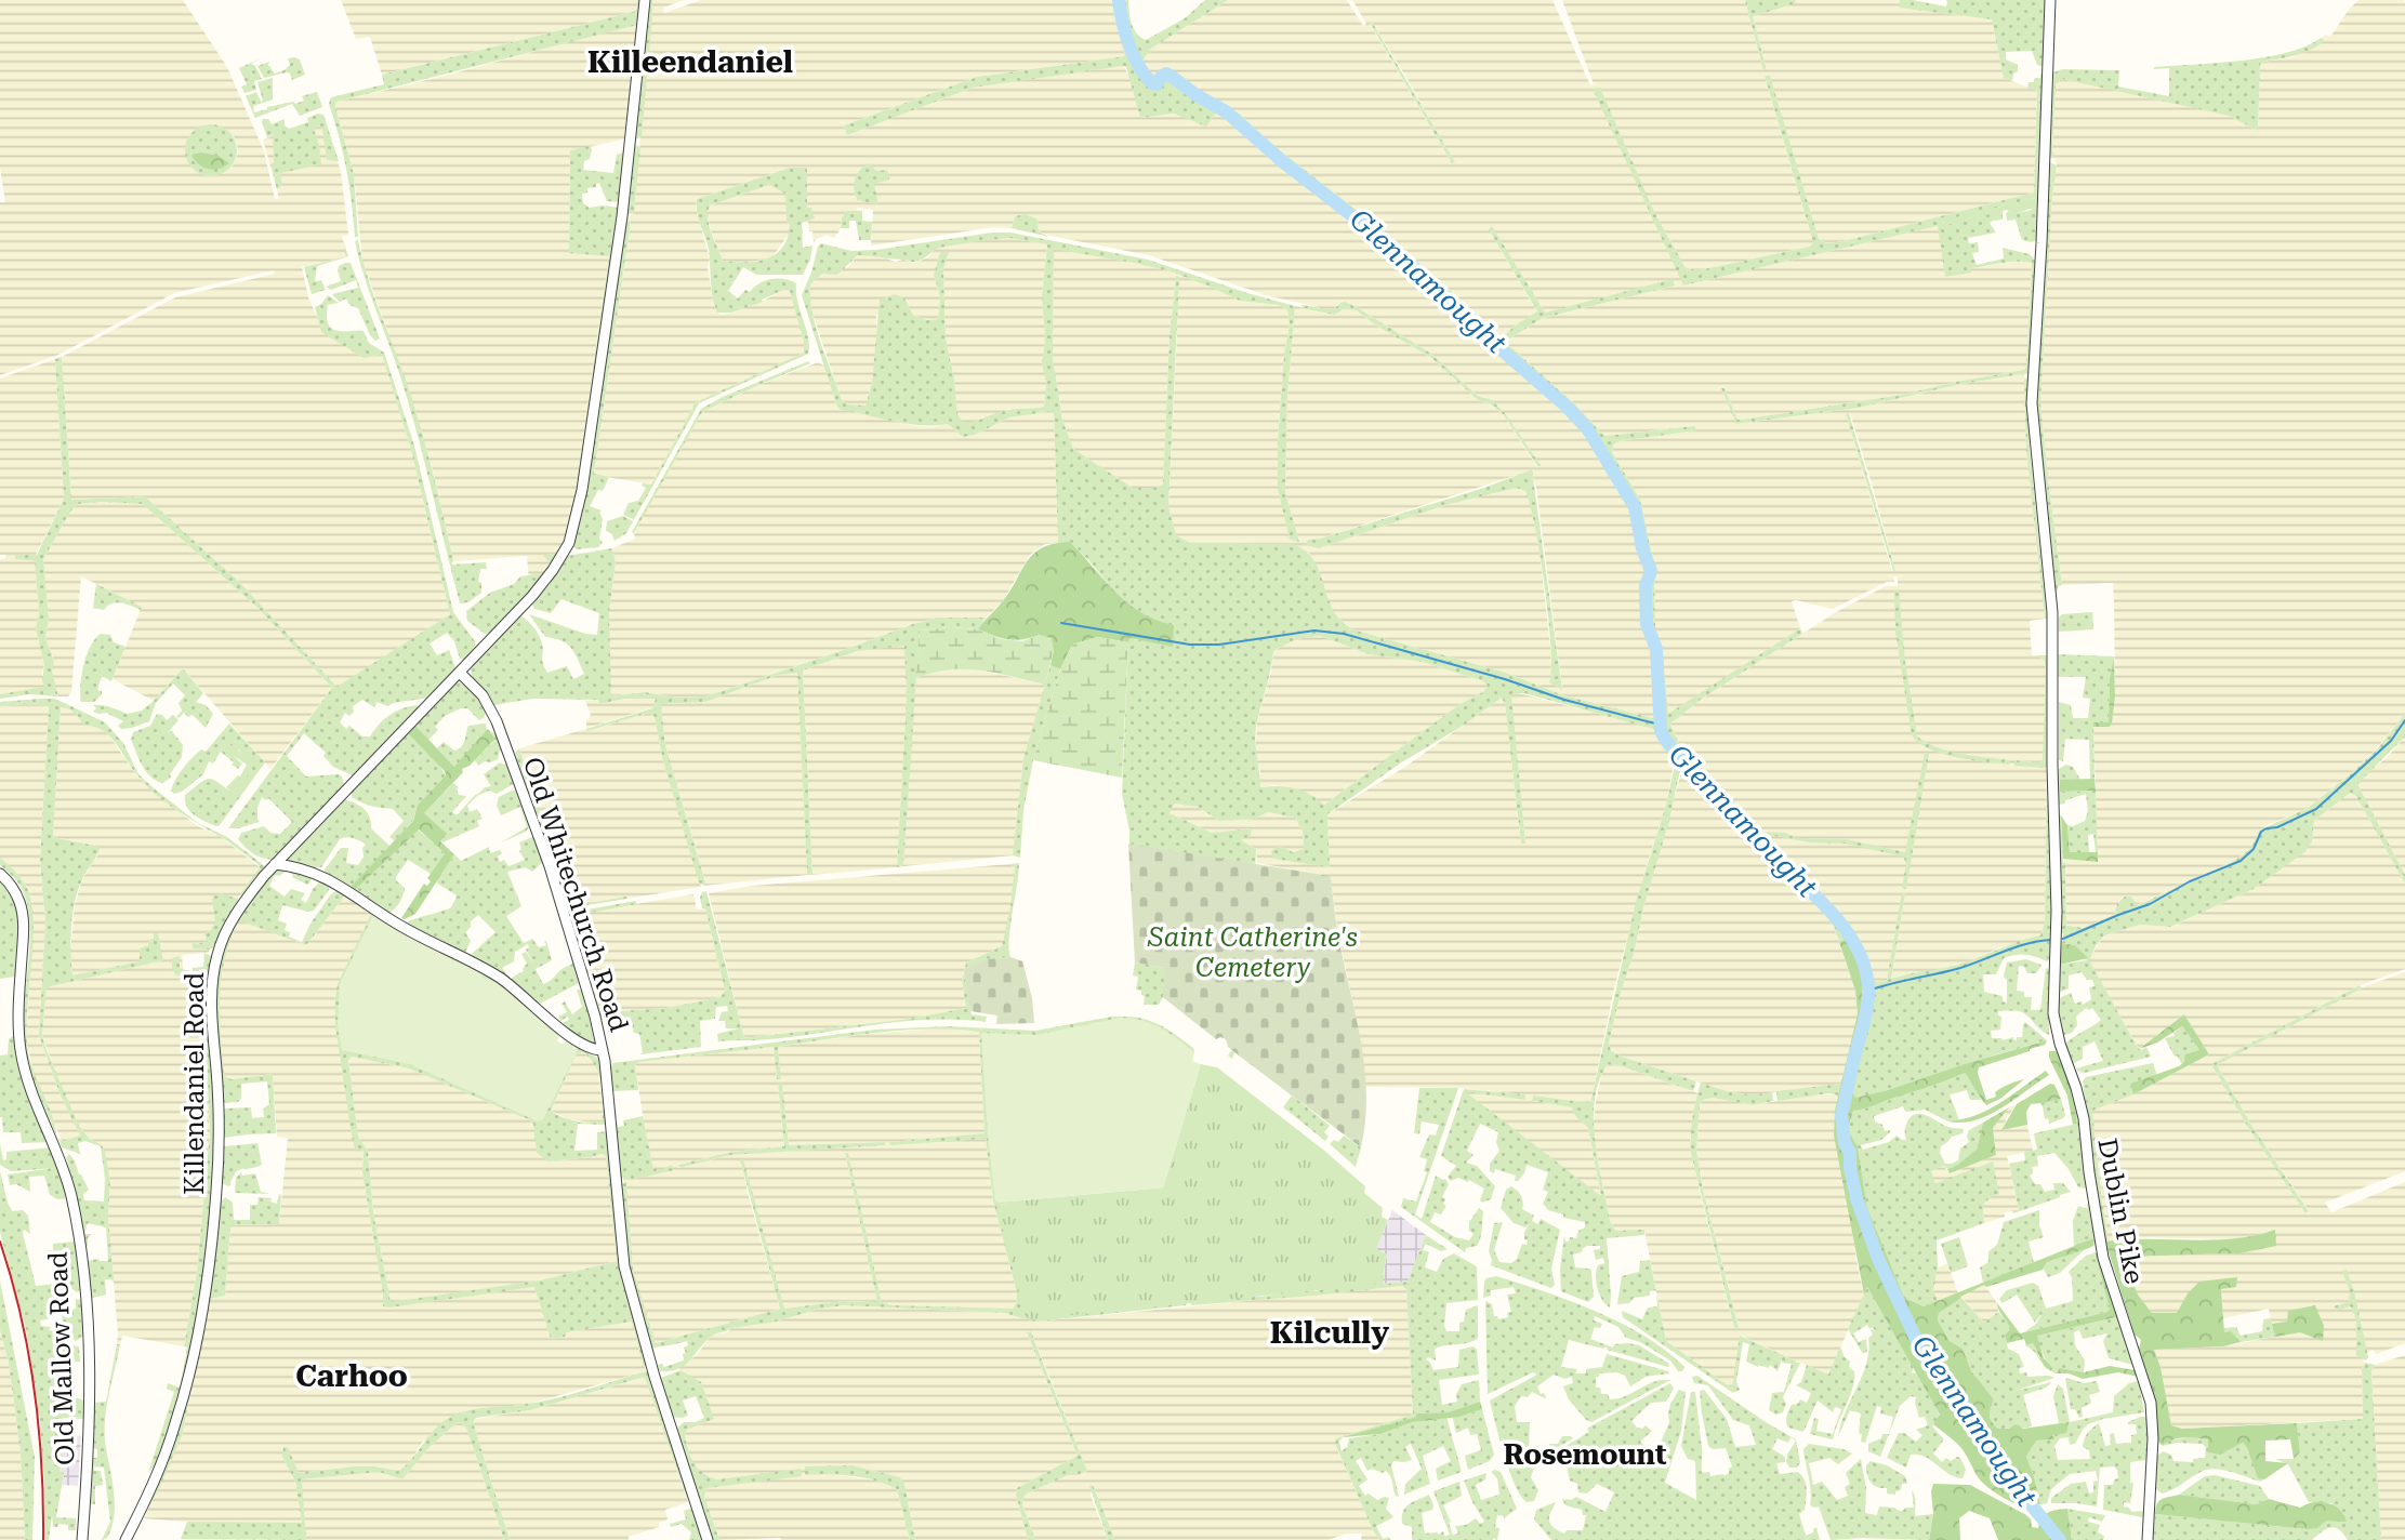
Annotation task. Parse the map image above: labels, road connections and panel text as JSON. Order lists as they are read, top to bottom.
{
  "streets": {
    "street": [
      "Old Whitechurch Road",
      "Killendaniel Road",
      "Dublin Pike",
      "Old Mallow Road"
    ]
  },
  "crossings": [
    ["Old Whitechurch Road", "Killendaniel Road"]
  ],
  "districts": [
    "Killeendaniel",
    "Kilcully",
    "Carhoo",
    "Rosemount"
  ],
  "water": ["Glennamought"],
  "parks": ["Saint Catherine's Cemetery"]
}
